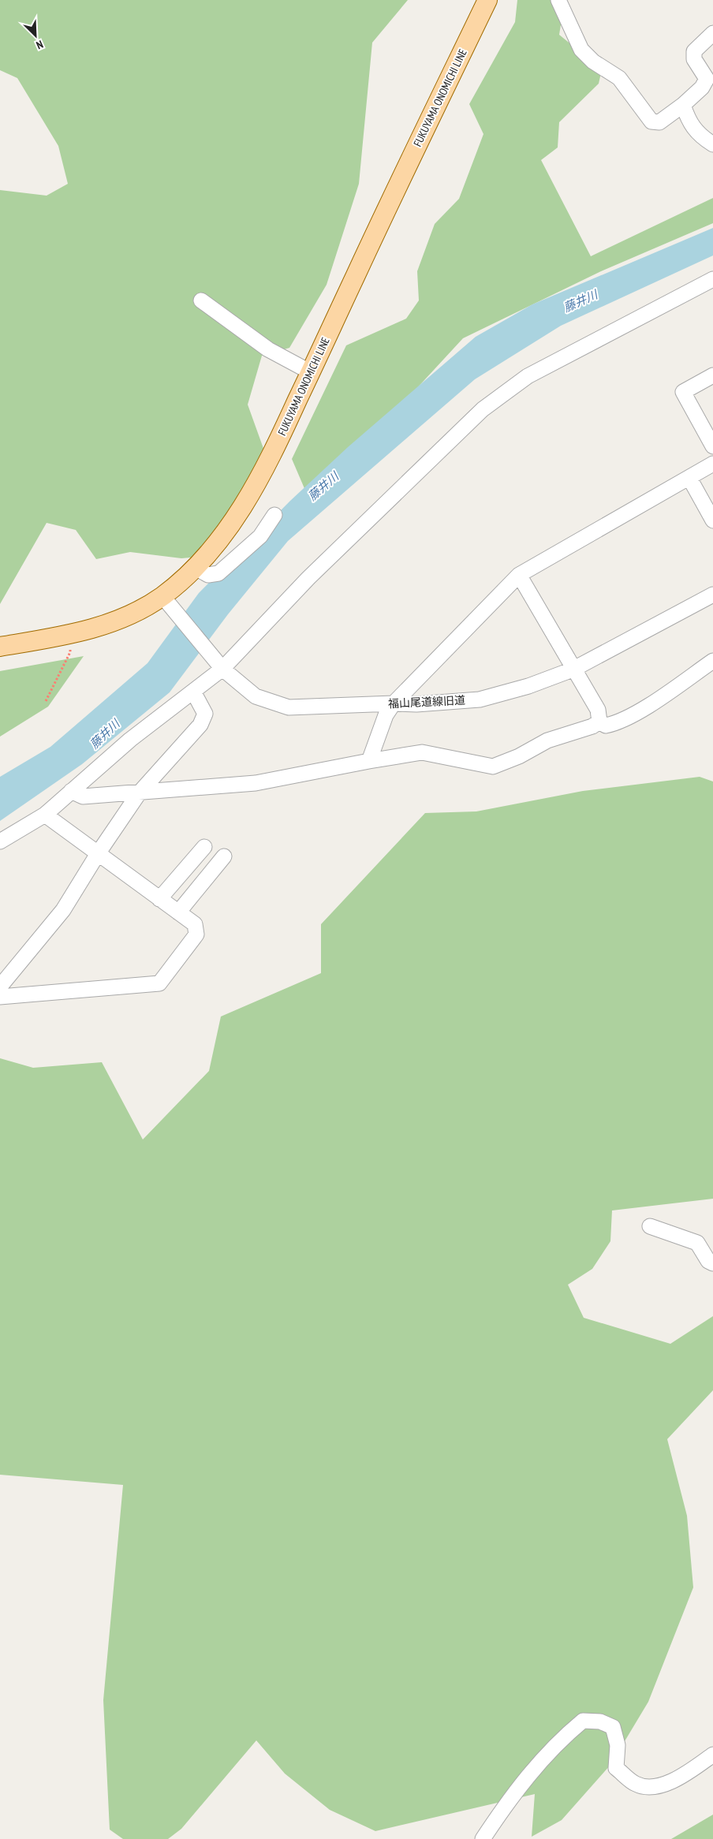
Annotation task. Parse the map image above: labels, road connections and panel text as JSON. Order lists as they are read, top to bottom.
{
  "streets": {
    "main road": ["FUKUYAMA ONOMICHI LINE"],
    "street": ["福山尾道線旧道"]
  },
  "crossings": [
    ["FUKUYAMA ONOMICHI LINE", "福山尾道線旧道"]
  ],
  "water": ["藤井川"],
  "north": "bottom right"
}
